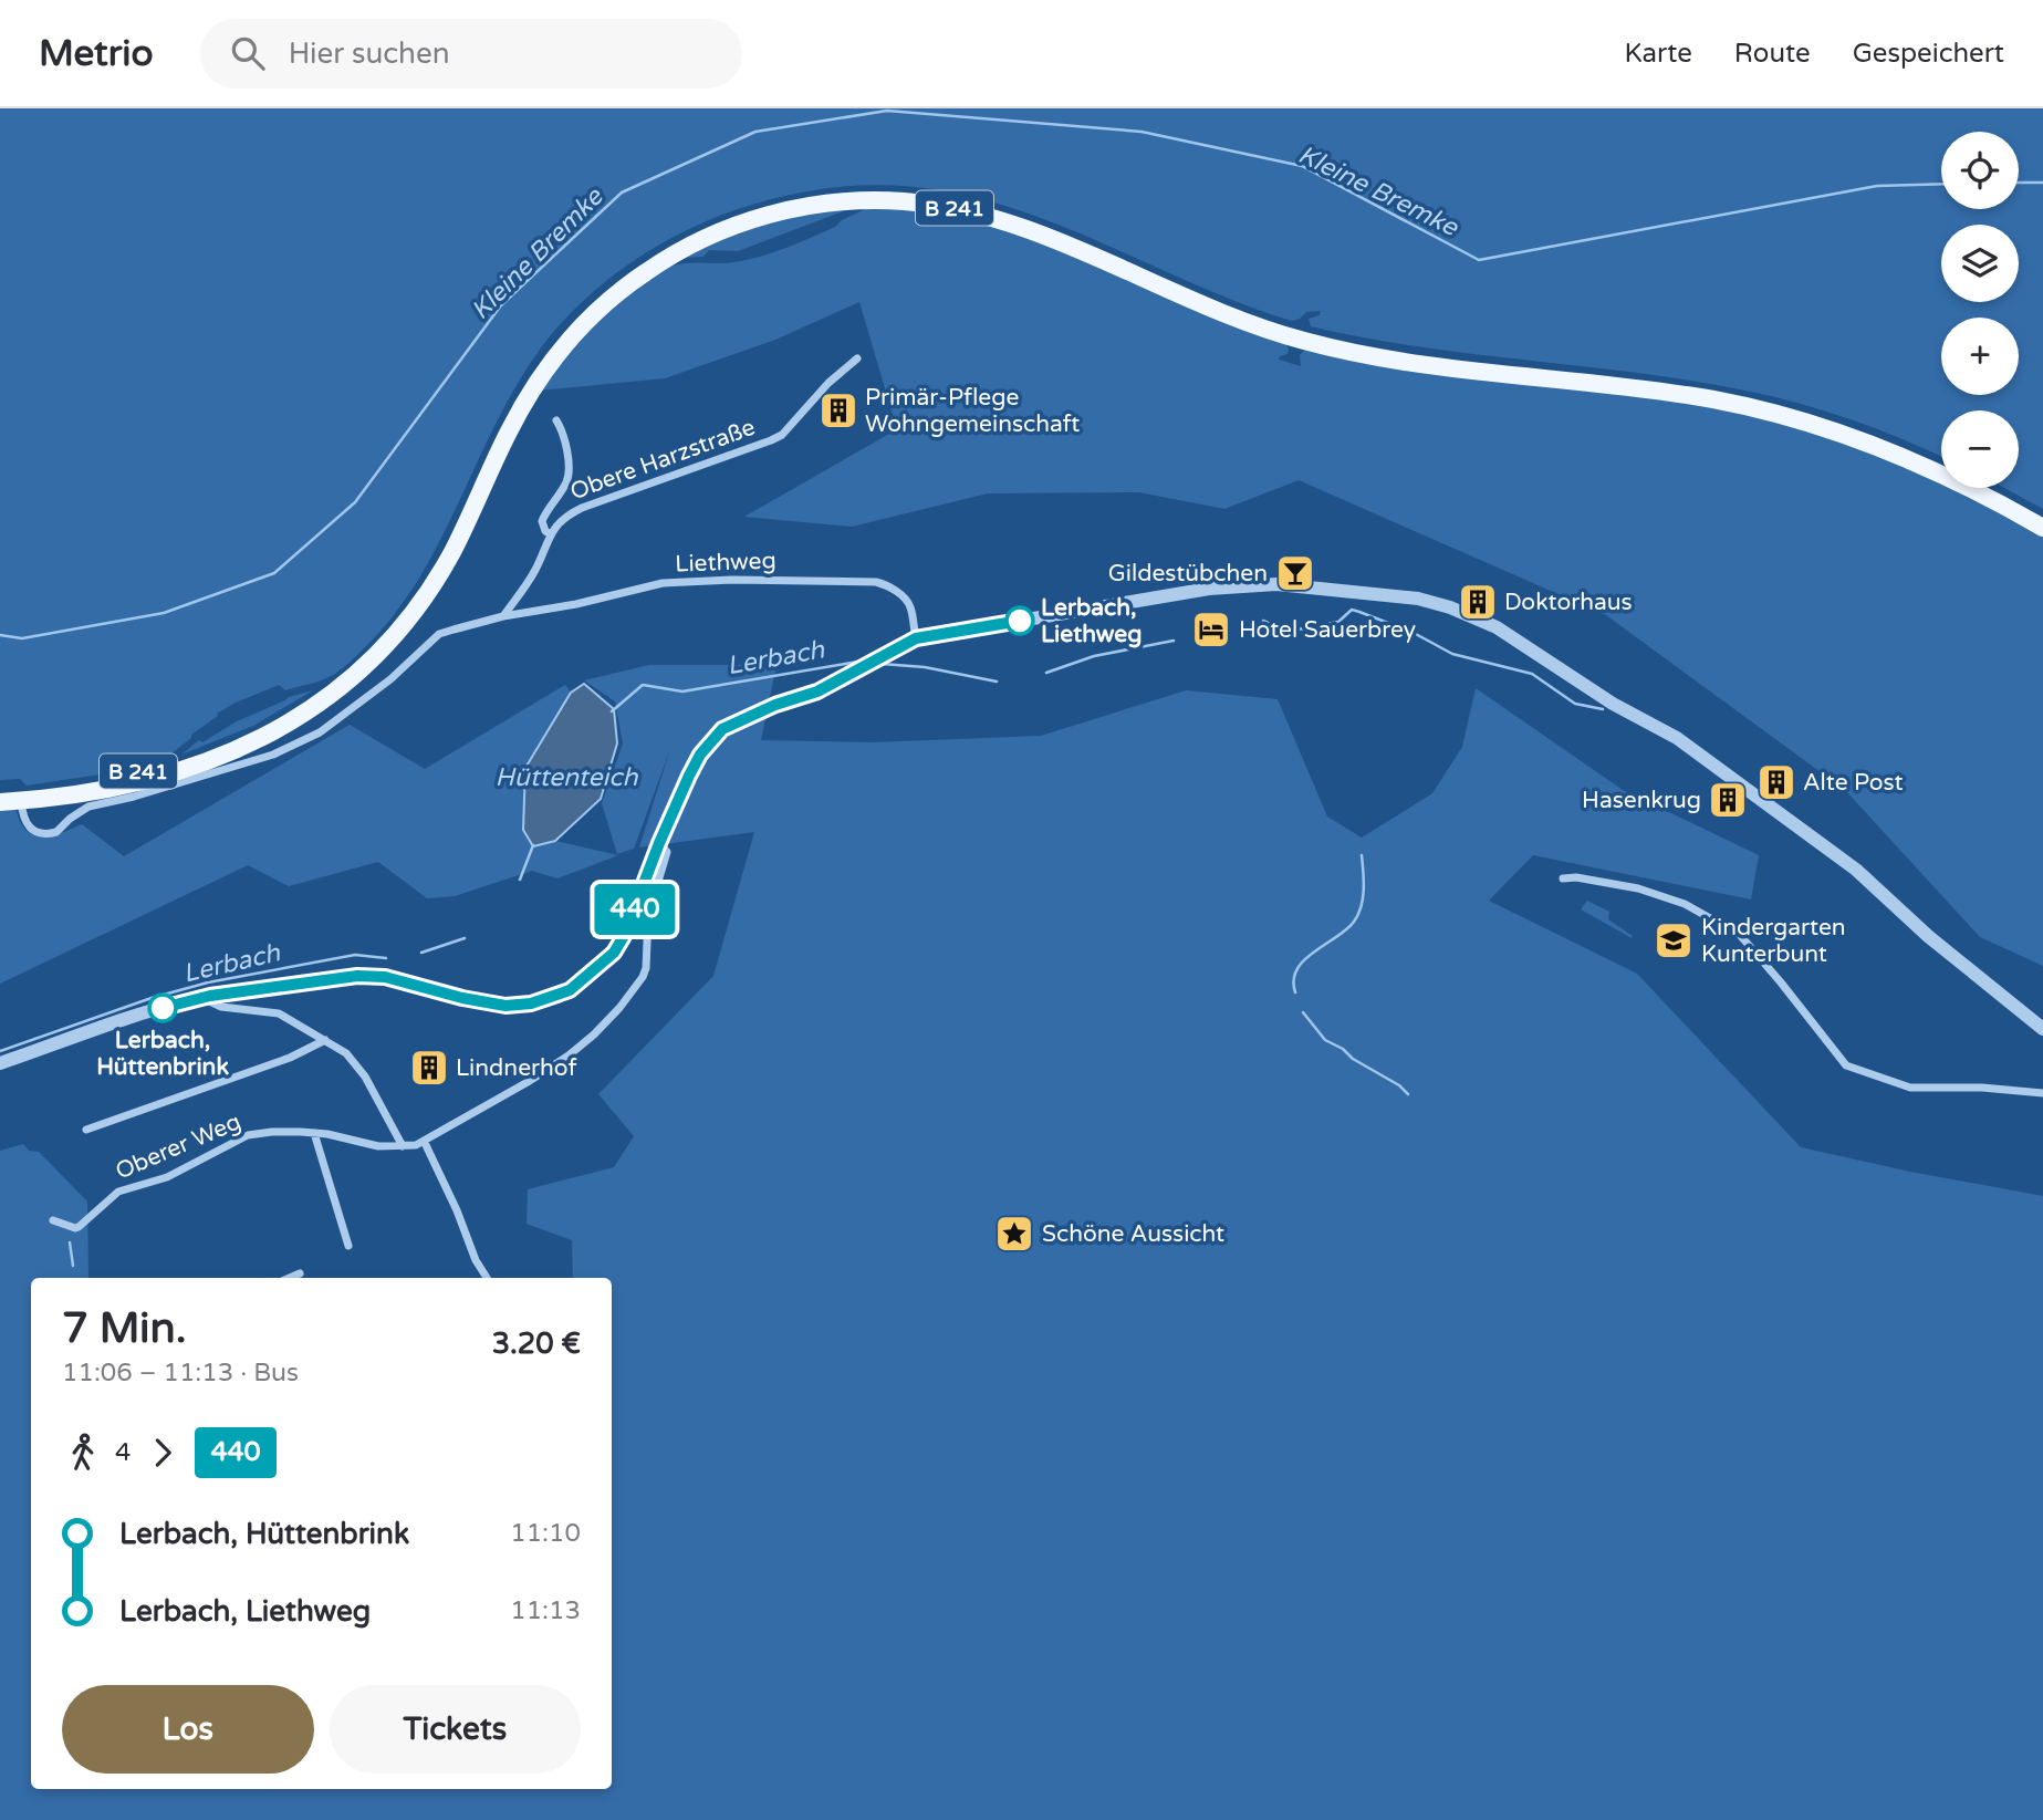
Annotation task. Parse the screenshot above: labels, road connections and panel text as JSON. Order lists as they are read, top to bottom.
{
  "streets": {
    "main road": ["B 241"],
    "street": ["Obere Harzstraße", "Liethweg", "Oberer Weg"]
  },
  "crossings": [
    ["Obere Harzstraße", "Liethweg"]
  ],
  "water": ["Kleine Bremke", "Lerbach", "Hüttenteich"],
  "places": {
    "building": [
      "Primär-Pflege Wohngemeinschaft",
      "Doktorhaus",
      "Alte Post",
      "Hasenkrug",
      "Lindnerhof"
    ],
    "bar": ["Gildestübchen"],
    "other": ["Lerbach, Liethweg", "Lerbach, Hüttenbrink"],
    "hotel": ["Hotel Sauerbrey"],
    "school or university": ["Kindergarten Kunterbunt"],
    "place": ["Schöne Aussicht"]
  },
  "lines": ["bus line 440"],
  "page": {
    "header": "Metrio",
    "search": "Hier suchen",
    "nav": ["Karte", "Route", "Gespeichert"],
    "on_map": "440",
    "map_buttons": ["+", "−"],
    "heading": ["7 Min.", "11:06 – 11:13 · Bus", "3.20 €"],
    "legs": ["4", "440"],
    "list": [
      {
        "name": "Lerbach, Hüttenbrink",
        "value": "11:10"
      },
      {
        "name": "Lerbach, Liethweg",
        "value": "11:13"
      }
    ],
    "buttons": ["Los", "Tickets"]
  }
}
